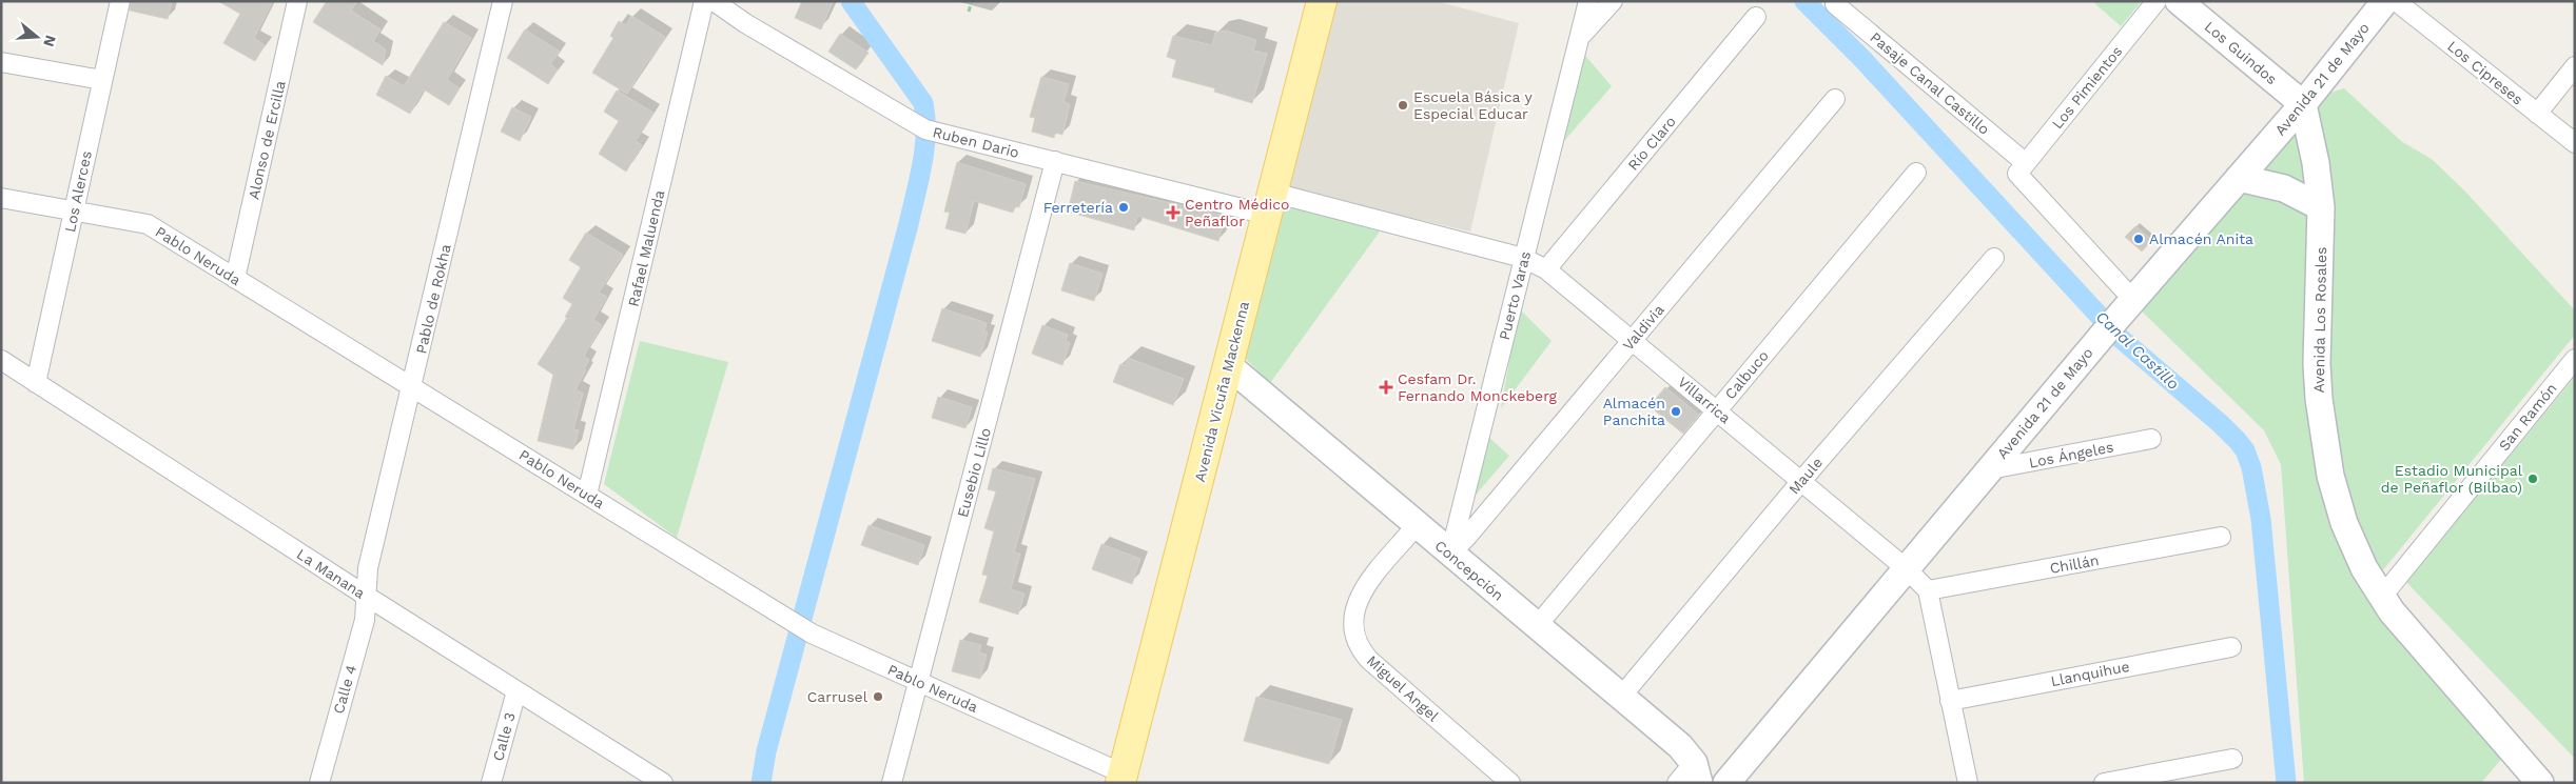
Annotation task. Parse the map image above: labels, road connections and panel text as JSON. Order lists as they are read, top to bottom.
{
  "streets": {
    "main road": ["Avenida Vicuña Mackenna"],
    "street": [
      "Los Guindos",
      "Los Cipreses",
      "Avenida 21 de Mayo",
      "Pasaje Canal Castillo",
      "Los Pimientos",
      "Alonso de Ercilla",
      "Ruben Dario",
      "Río Claro",
      "Los Alerces",
      "Rafael Maluenda",
      "Pablo Neruda",
      "Puerto Varas",
      "Pablo de Rokha",
      "Avenida Los Rosales",
      "Valdivia",
      "Calbuco",
      "Villarrica",
      "San Ramón",
      "Los Ángeles",
      "Eusebio Lillo",
      "Maule",
      "Chillán",
      "Concepción",
      "La Manana",
      "Llanquihue",
      "Miguel Angel",
      "Calle 4",
      "Calle 3"
    ]
  },
  "crossings": [
    ["Los Guindos", "Avenida 21 de Mayo"],
    ["Los Guindos", "Avenida Los Rosales"],
    ["Avenida 21 de Mayo", "Pasaje Canal Castillo"],
    ["Avenida 21 de Mayo", "Avenida Los Rosales"],
    ["Avenida 21 de Mayo", "Villarrica"],
    ["Avenida 21 de Mayo", "Los Ángeles"],
    ["Pasaje Canal Castillo", "Los Pimientos"],
    ["Alonso de Ercilla", "Pablo Neruda"],
    ["Ruben Dario", "Avenida Vicuña Mackenna"],
    ["Ruben Dario", "Villarrica"],
    ["Ruben Dario", "Eusebio Lillo"],
    ["Río Claro", "Villarrica"],
    ["Los Alerces", "Pablo Neruda"],
    ["Los Alerces", "La Manana"],
    ["Rafael Maluenda", "Pablo Neruda"],
    ["Pablo Neruda", "Pablo de Rokha"],
    ["Pablo Neruda", "Avenida Vicuña Mackenna"],
    ["Pablo Neruda", "Eusebio Lillo"],
    ["Puerto Varas", "Valdivia"],
    ["Puerto Varas", "Villarrica"],
    ["Puerto Varas", "Concepción"],
    ["Pablo de Rokha", "La Manana"],
    ["Pablo de Rokha", "Calle 4"],
    ["Avenida Los Rosales", "San Ramón"],
    ["Valdivia", "Villarrica"],
    ["Valdivia", "Concepción"],
    ["Calbuco", "Villarrica"],
    ["Calbuco", "Concepción"],
    ["Avenida Vicuña Mackenna", "Villarrica"],
    ["Avenida Vicuña Mackenna", "Concepción"],
    ["Villarrica", "Maule"],
    ["Villarrica", "Chillán"],
    ["Maule", "Concepción"],
    ["Concepción", "Miguel Angel"],
    ["La Manana", "Calle 4"],
    ["La Manana", "Calle 3"]
  ],
  "water": ["Canal Castillo"],
  "places": {
    "other": [
      "Escuela Básica y Especial Educar",
      "Ferretería",
      "Almacén Anita",
      "Almacén Panchita",
      "Estadio Municipal de Peñaflor (Bilbao)",
      "Carrusel"
    ],
    "health": ["Centro Médico Peñaflor", "Cesfam Dr. Fernando Monckeberg"]
  },
  "north": "right"
}
